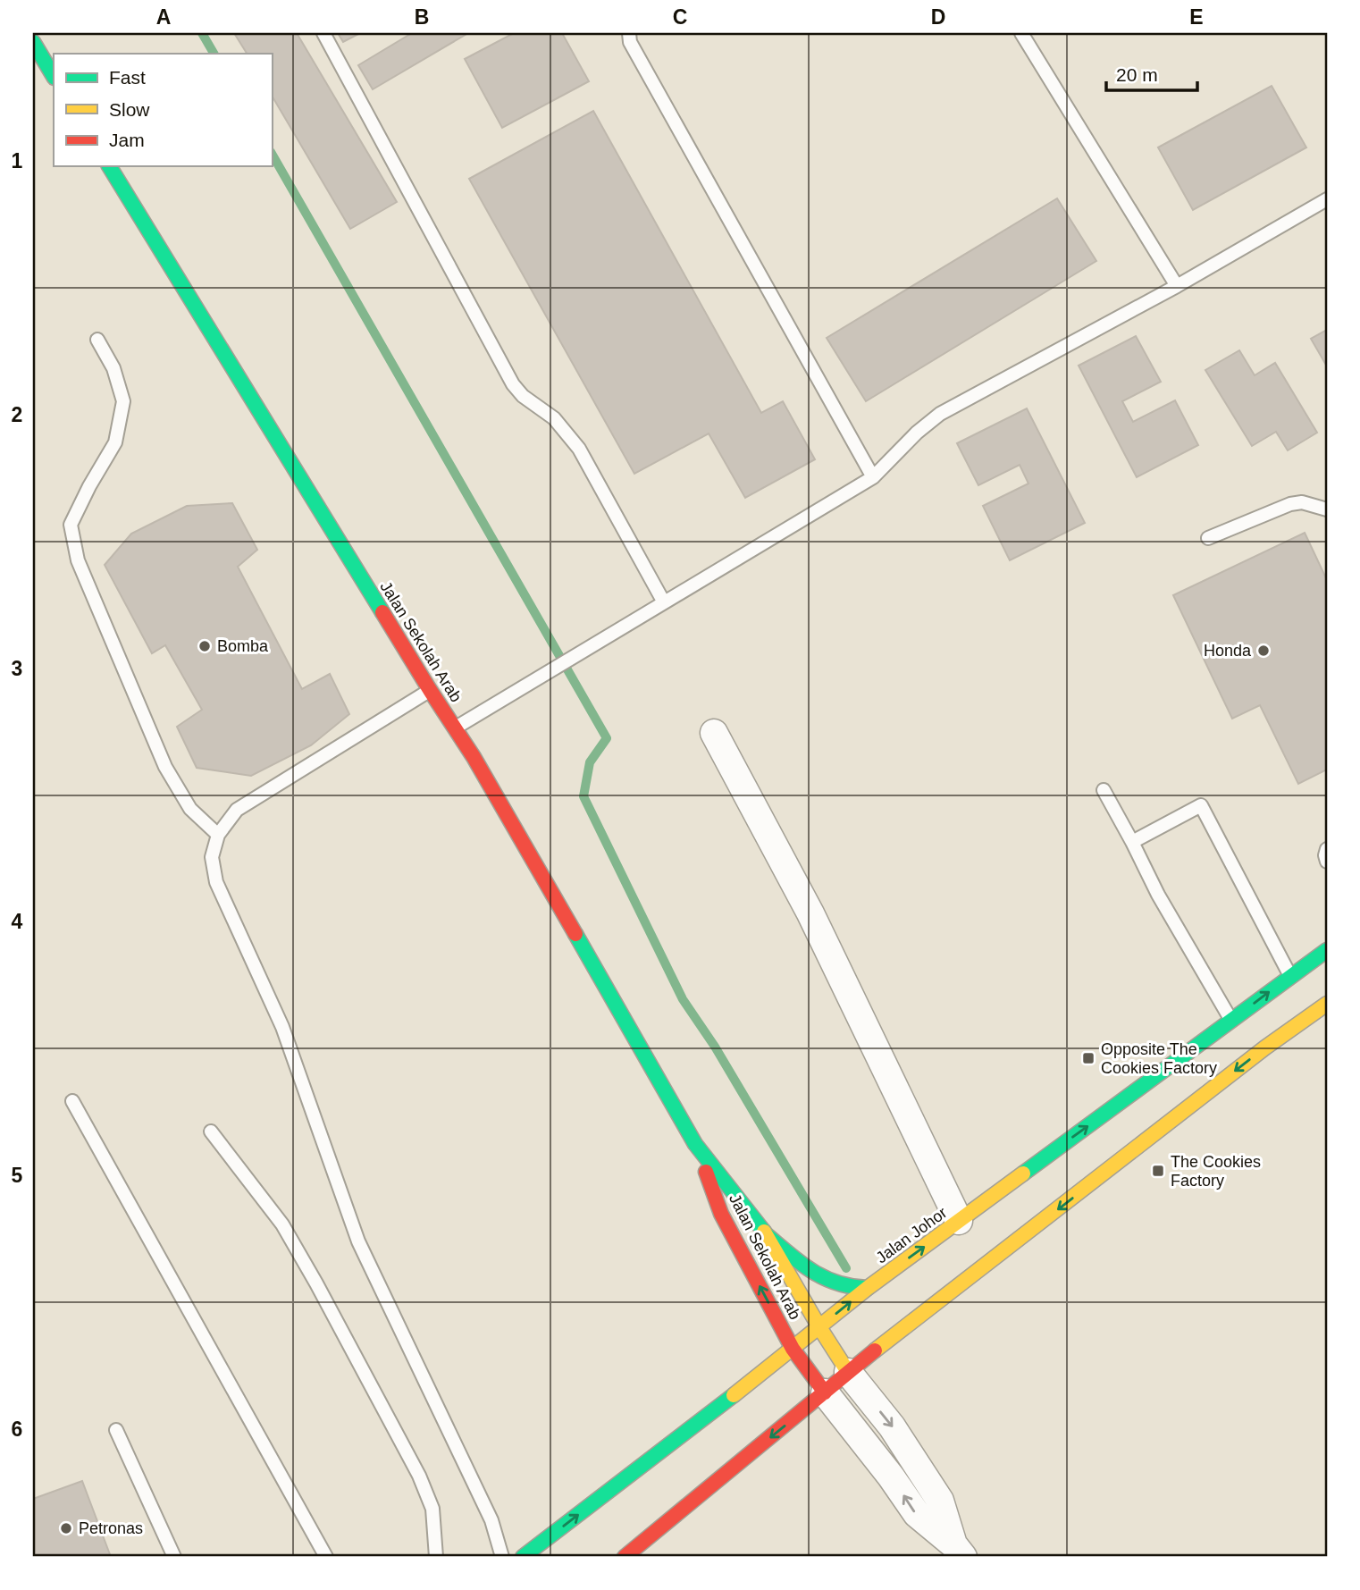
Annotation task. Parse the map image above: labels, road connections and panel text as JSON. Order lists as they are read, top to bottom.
{
  "streets": {
    "main road": ["Jalan Sekolah Arab", "Jalan Johor"]
  },
  "crossings": [
    ["Jalan Sekolah Arab", "Jalan Johor"]
  ],
  "places": {
    "other": ["Bomba", "Honda", "Petronas"],
    "transit": ["Opposite The Cookies Factory", "The Cookies Factory"]
  },
  "legend": ["Fast", "Slow", "Jam"],
  "scale_bar": "20 m",
  "grid": {
    "columns": [
      "A",
      "B",
      "C",
      "D",
      "E"
    ],
    "rows": [
      "1",
      "2",
      "3",
      "4",
      "5",
      "6"
    ]
  }
}
